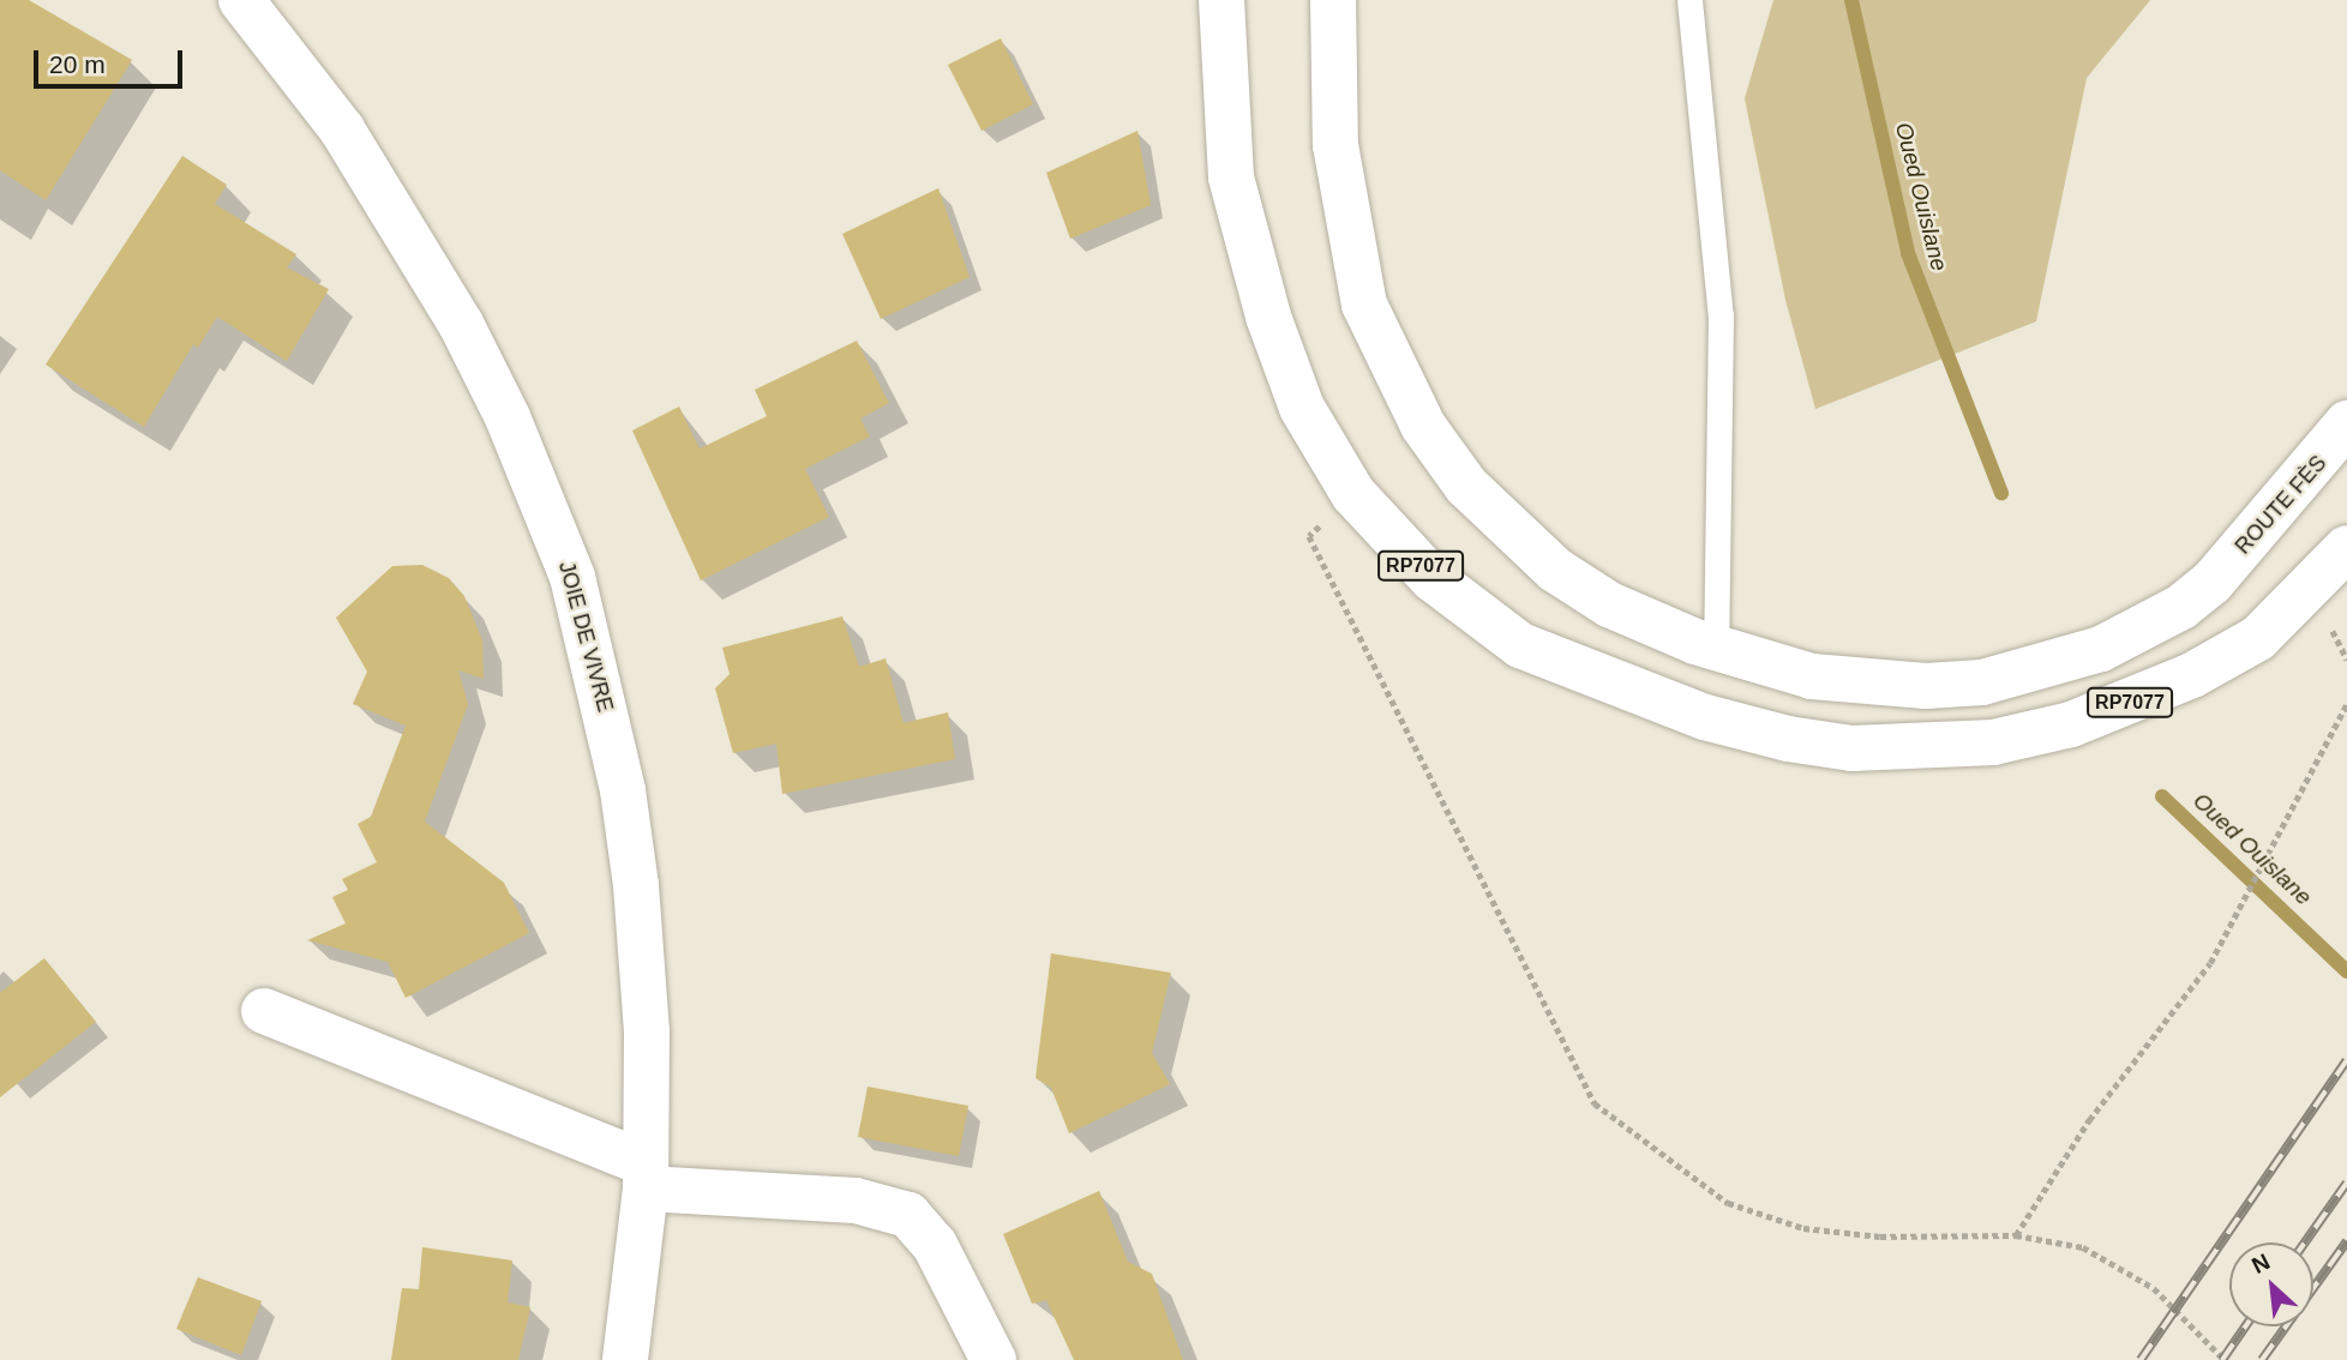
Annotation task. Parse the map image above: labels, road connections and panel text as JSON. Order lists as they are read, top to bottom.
{
  "streets": {
    "main road": ["ROUTE FÈS", "RP7077", "JOIE DE VIVRE"]
  },
  "water": ["Oued Ouislane"],
  "scale_bar": "20 m",
  "north": "top left"
}
